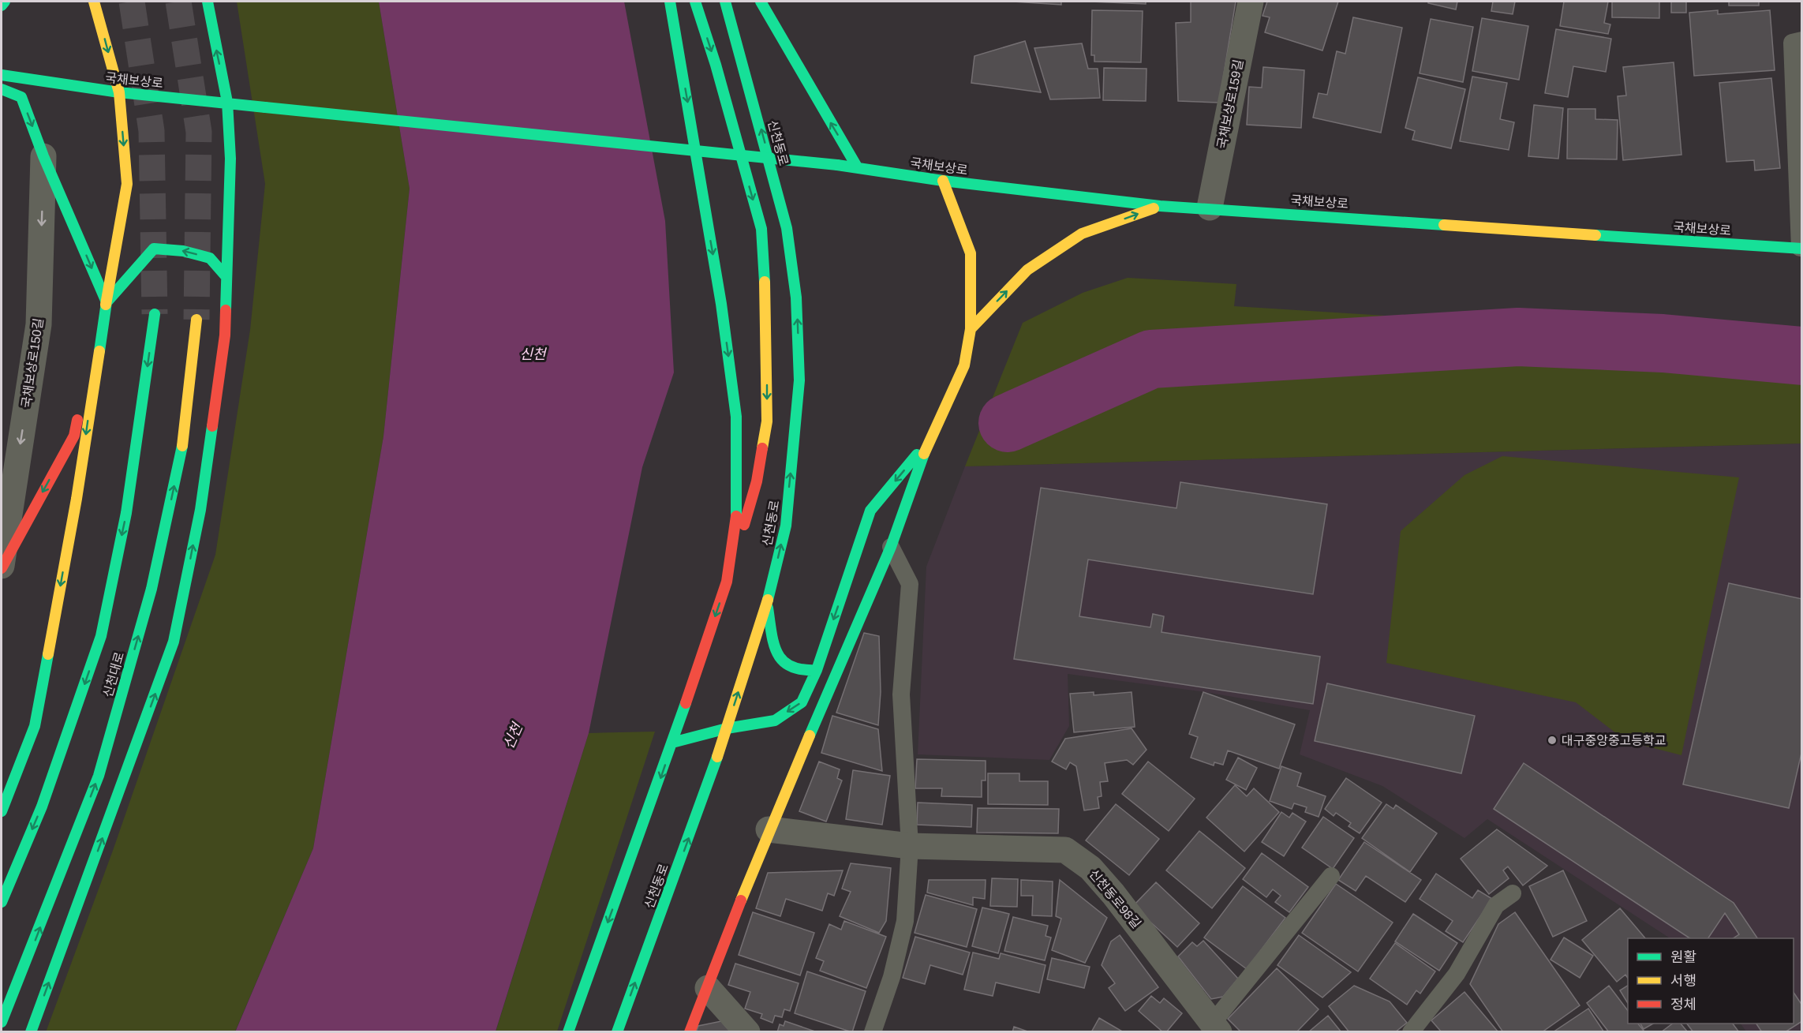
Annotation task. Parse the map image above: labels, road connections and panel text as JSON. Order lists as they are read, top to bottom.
{
  "streets": {
    "main road": ["국채보상로", "신천동로", "신천대로"],
    "street": ["국채보상로159길", "국채보상로150길", "신천동로98길"]
  },
  "crossings": [
    ["국채보상로", "국채보상로159길"]
  ],
  "one_way": ["국채보상로150길"],
  "water": ["신천"],
  "places": ["대구중앙중고등학교"],
  "legend": ["원활", "서행", "정체"]
}
